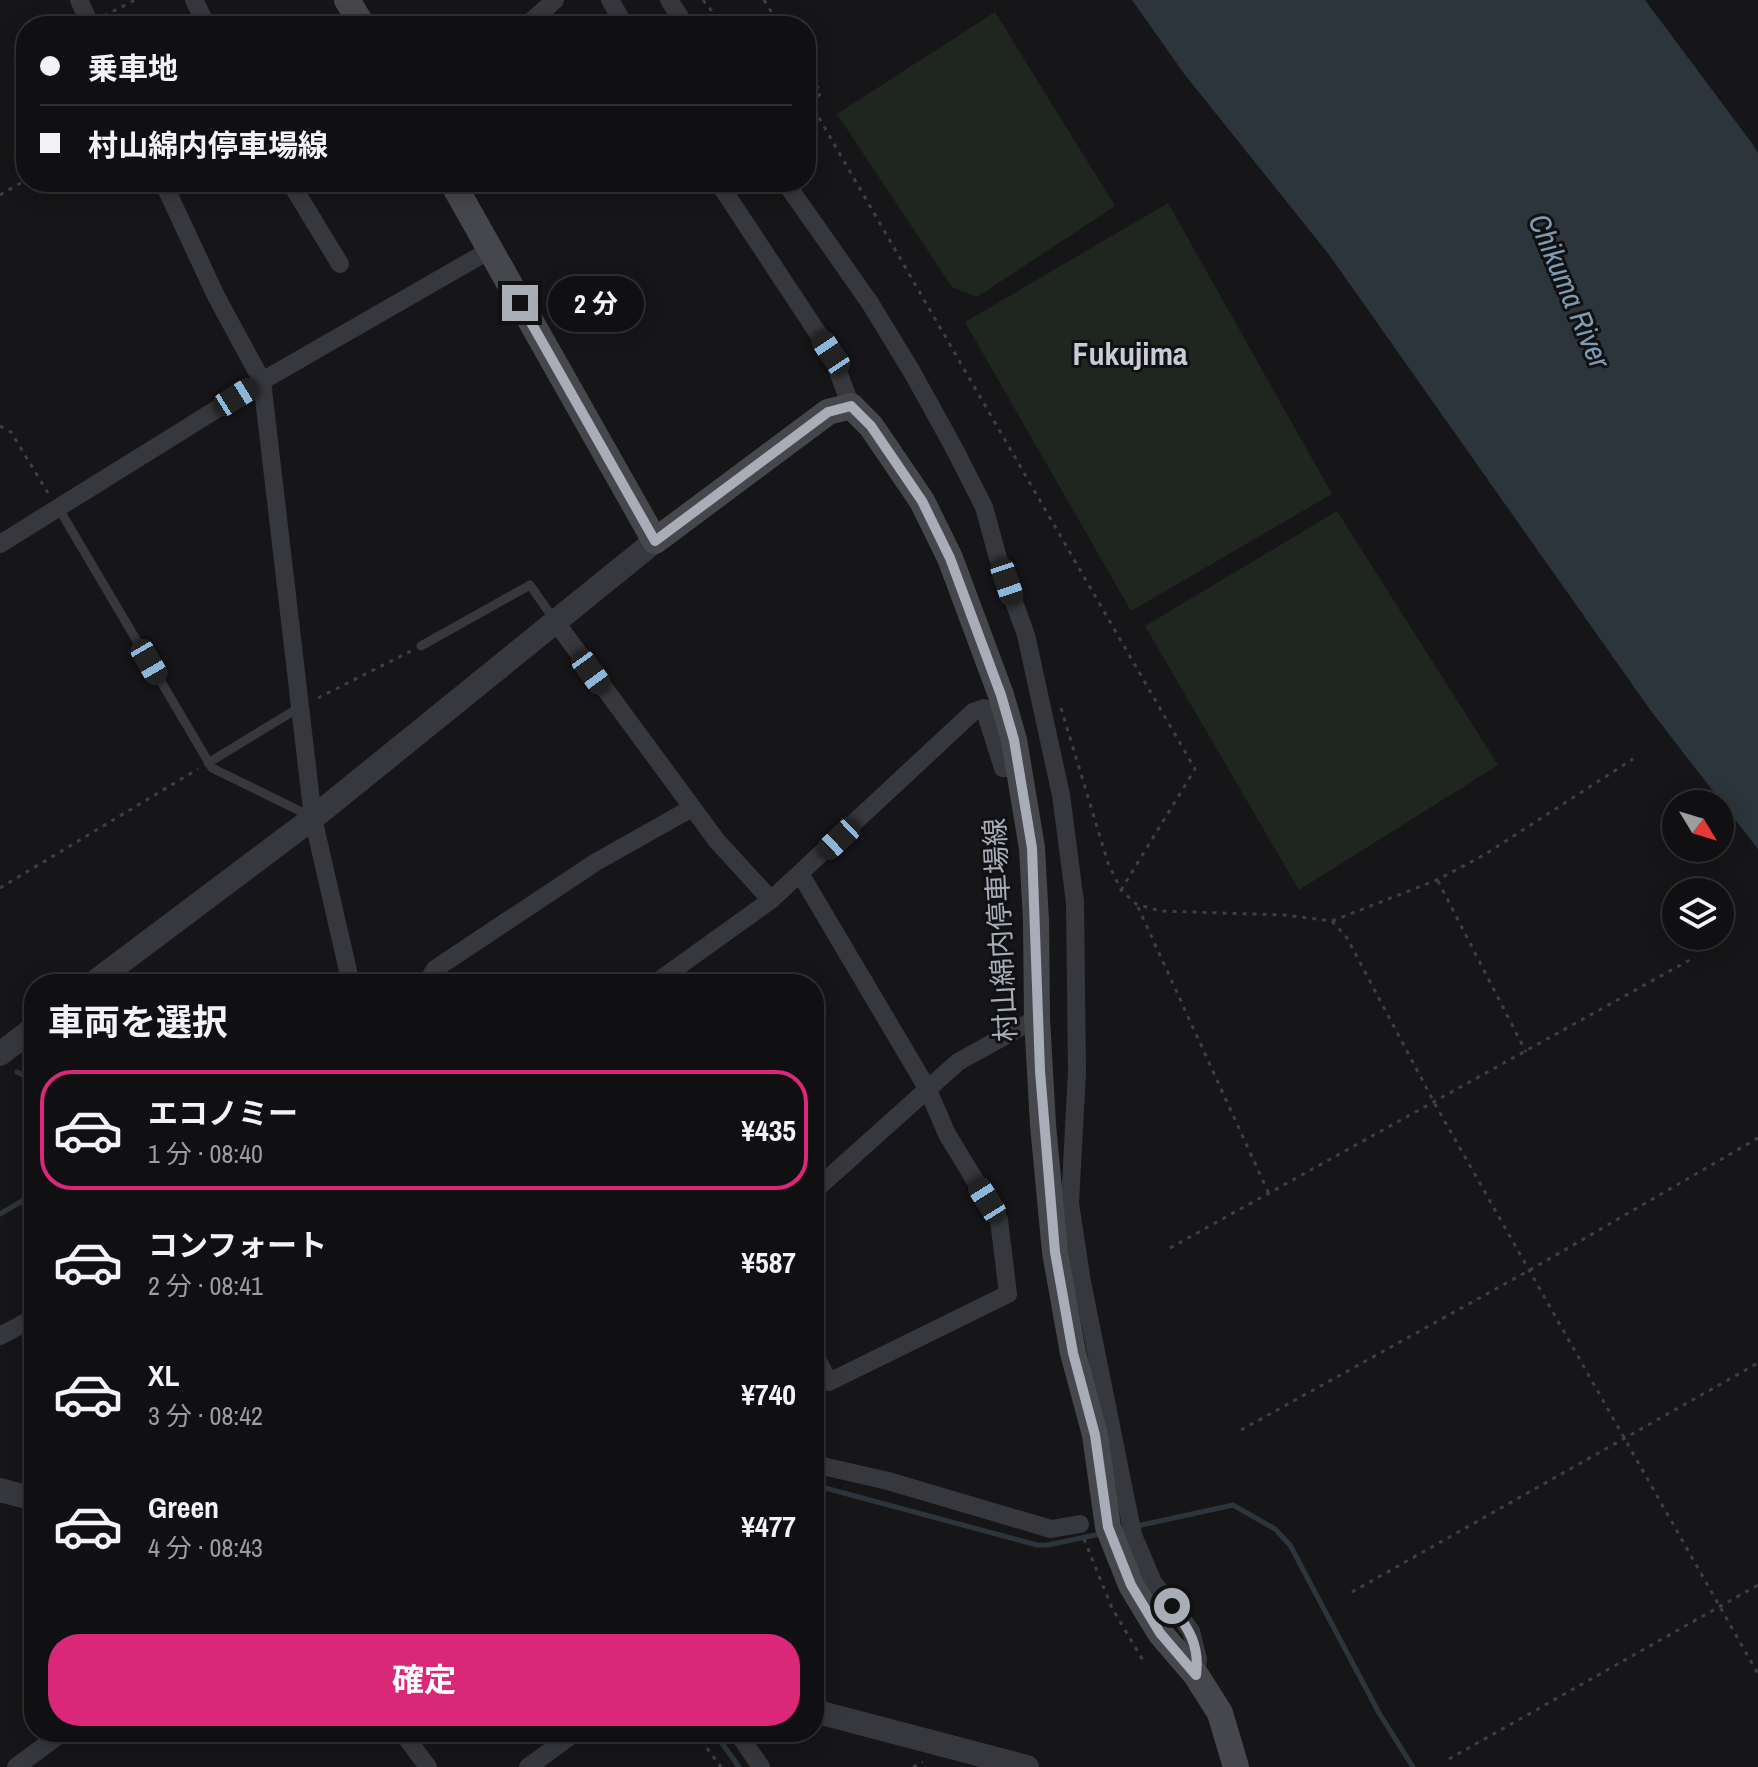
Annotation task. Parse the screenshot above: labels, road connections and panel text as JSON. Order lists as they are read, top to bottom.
{
  "streets": {
    "main road": ["村山綿内停車場線"]
  },
  "districts": ["Fukujima"],
  "water": ["Chikuma River"],
  "north": "bottom right",
  "page": {
    "banner": ["乗車地", "村山綿内停車場線"],
    "bubble": "2 分",
    "heading": "車両を選択",
    "list": [
      {
        "name": "エコノミー",
        "note": "1 分 · 08:40",
        "value": "¥435"
      },
      {
        "name": "コンフォート",
        "note": "2 分 · 08:41",
        "value": "¥587"
      },
      {
        "name": "XL",
        "note": "3 分 · 08:42",
        "value": "¥740"
      },
      {
        "name": "Green",
        "note": "4 分 · 08:43",
        "value": "¥477"
      }
    ],
    "buttons": "確定"
  }
}
